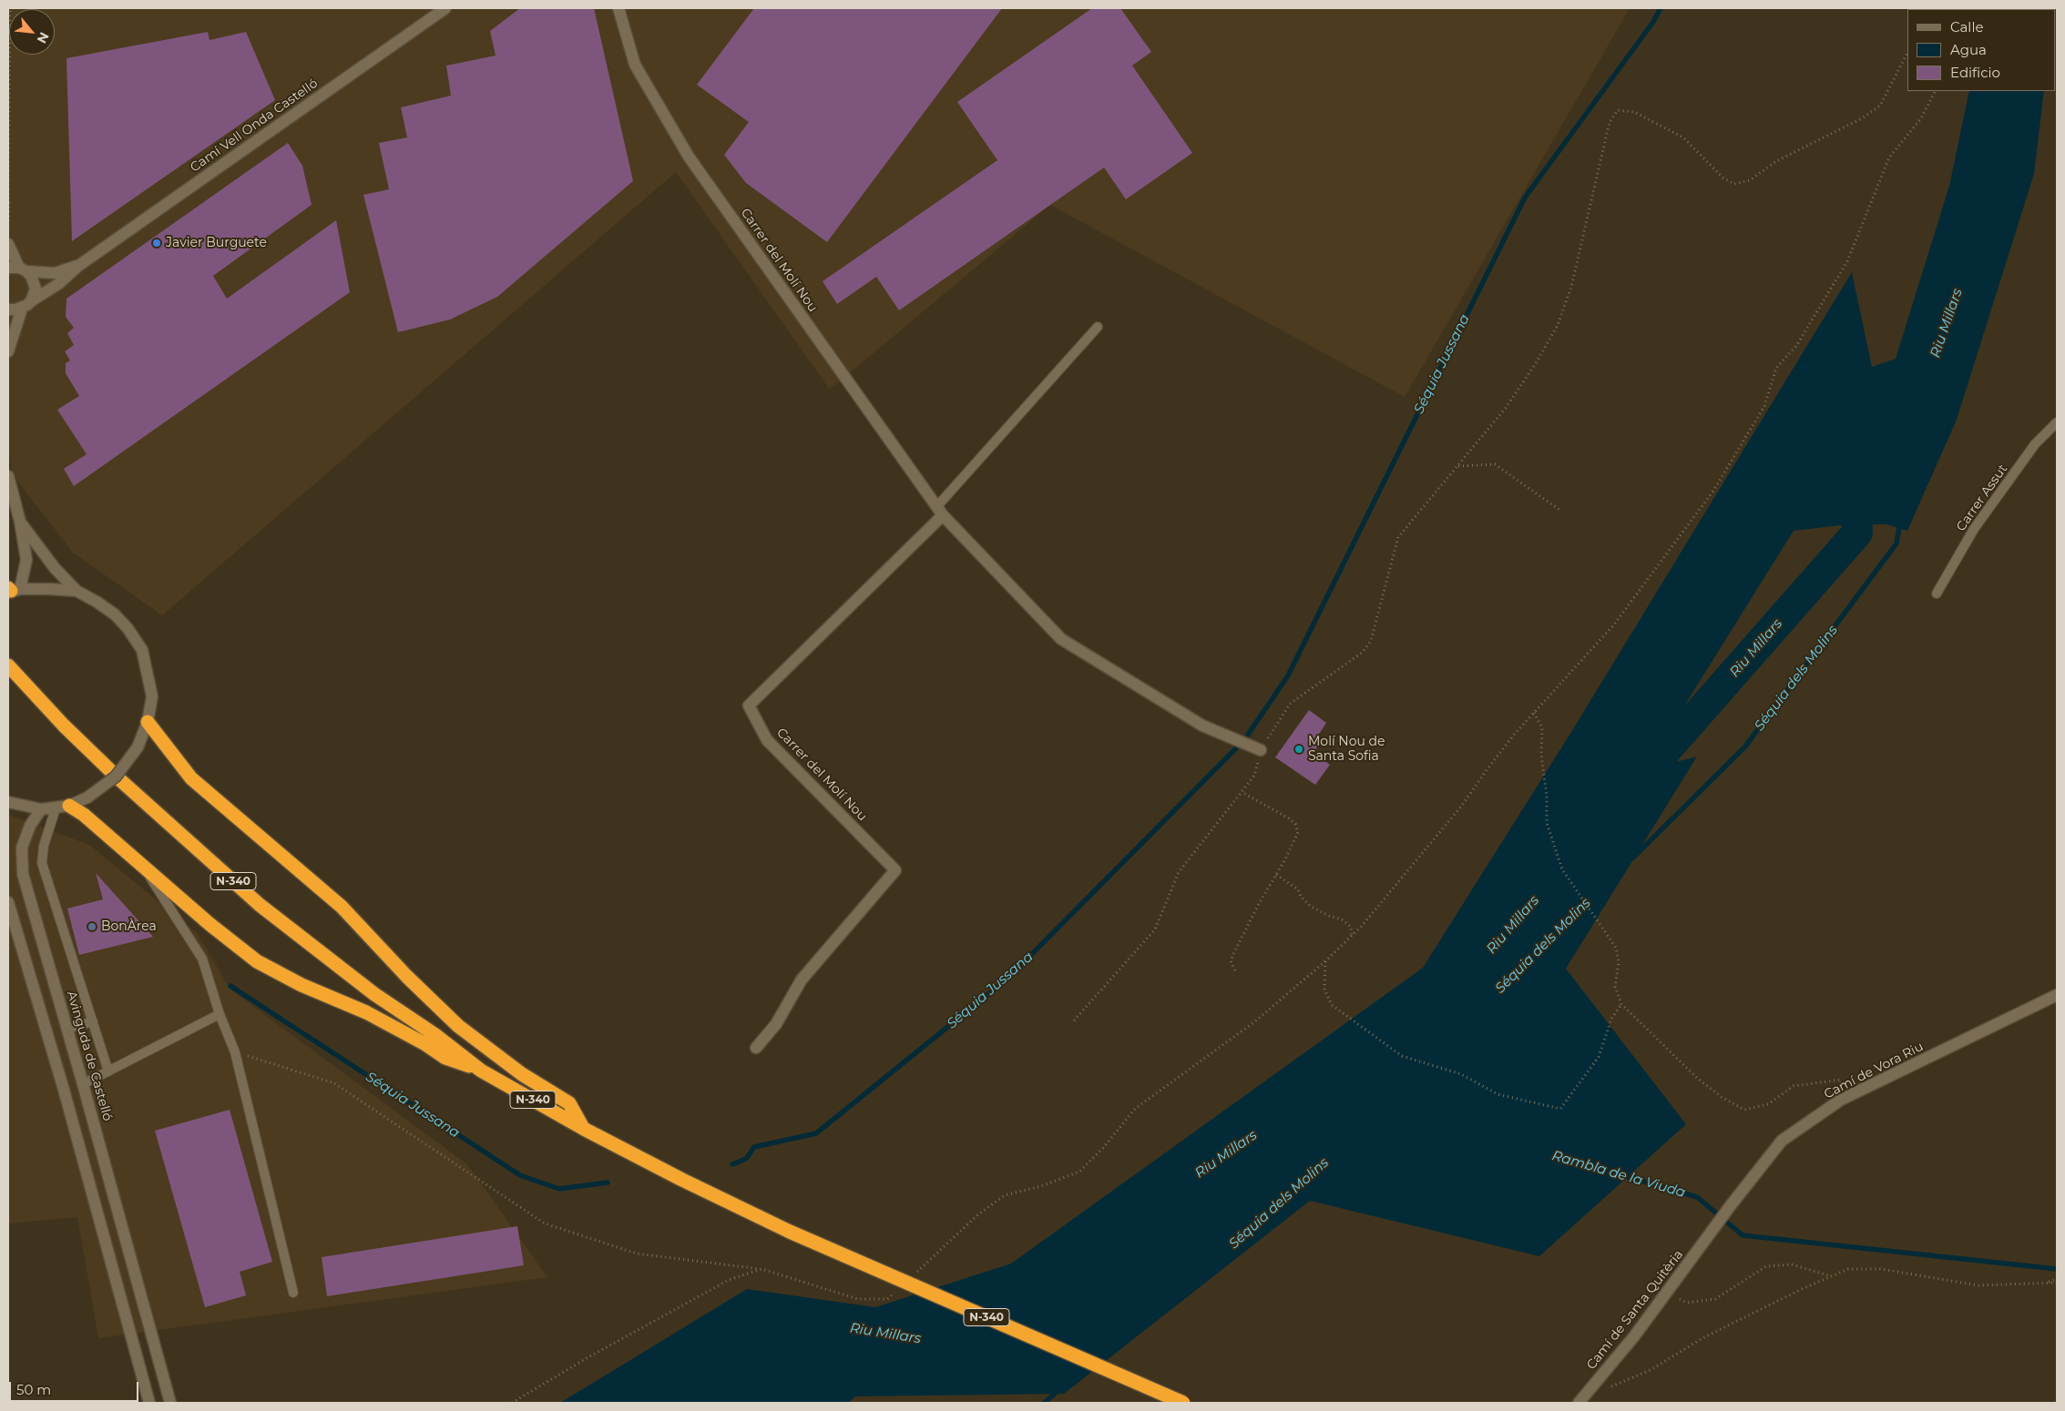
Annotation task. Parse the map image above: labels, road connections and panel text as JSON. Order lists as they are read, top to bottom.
{
  "streets": {
    "highway": ["N-340"],
    "street": [
      "Camí Vell Onda Castelló",
      "Carrer del Molí Nou",
      "Avinguda de Castelló",
      "Camí de Vora Riu",
      "Camí de Santa Quitèria"
    ],
    "lane": ["Carrer Assut"]
  },
  "crossings": [
    ["Camí de Vora Riu", "Camí de Santa Quitèria"]
  ],
  "water": [
    "Riu Millars",
    "Séquia Jussana",
    "Séquia dels Molins",
    "Rambla de la Viuda"
  ],
  "places": ["Javier Burguete", "Molí Nou de Santa Sofia", "BonÀrea"],
  "legend": ["Calle", "Agua", "Edificio"],
  "scale_bar": "50 m",
  "north": "bottom right"
}
